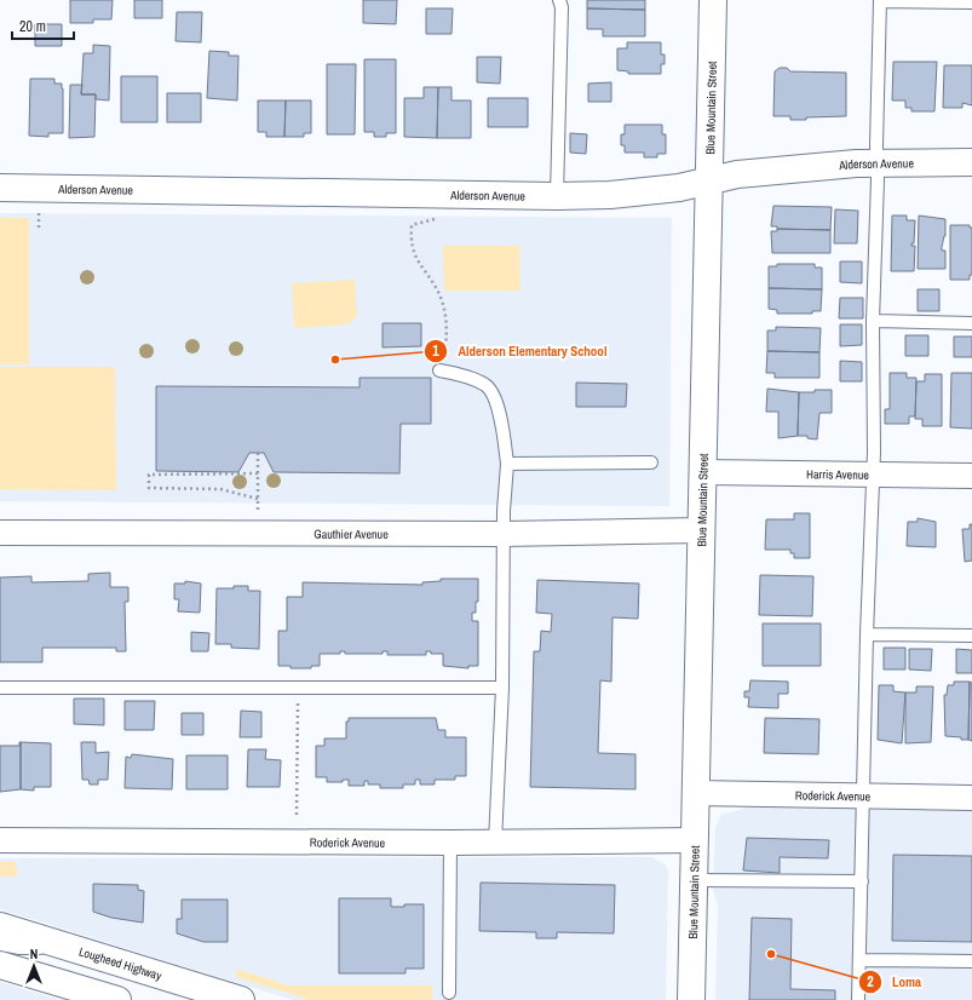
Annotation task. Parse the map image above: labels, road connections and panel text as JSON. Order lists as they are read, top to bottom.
{
  "streets": {
    "main road": ["Blue Mountain Street", "Alderson Avenue", "Lougheed Highway"],
    "street": ["Harris Avenue", "Gauthier Avenue", "Roderick Avenue"]
  },
  "crossings": [
    ["Blue Mountain Street", "Alderson Avenue"],
    ["Blue Mountain Street", "Harris Avenue"],
    ["Blue Mountain Street", "Gauthier Avenue"],
    ["Blue Mountain Street", "Roderick Avenue"]
  ],
  "places": ["Alderson Elementary School", "Loma"],
  "scale_bar": "20 m",
  "north": "top"
}
